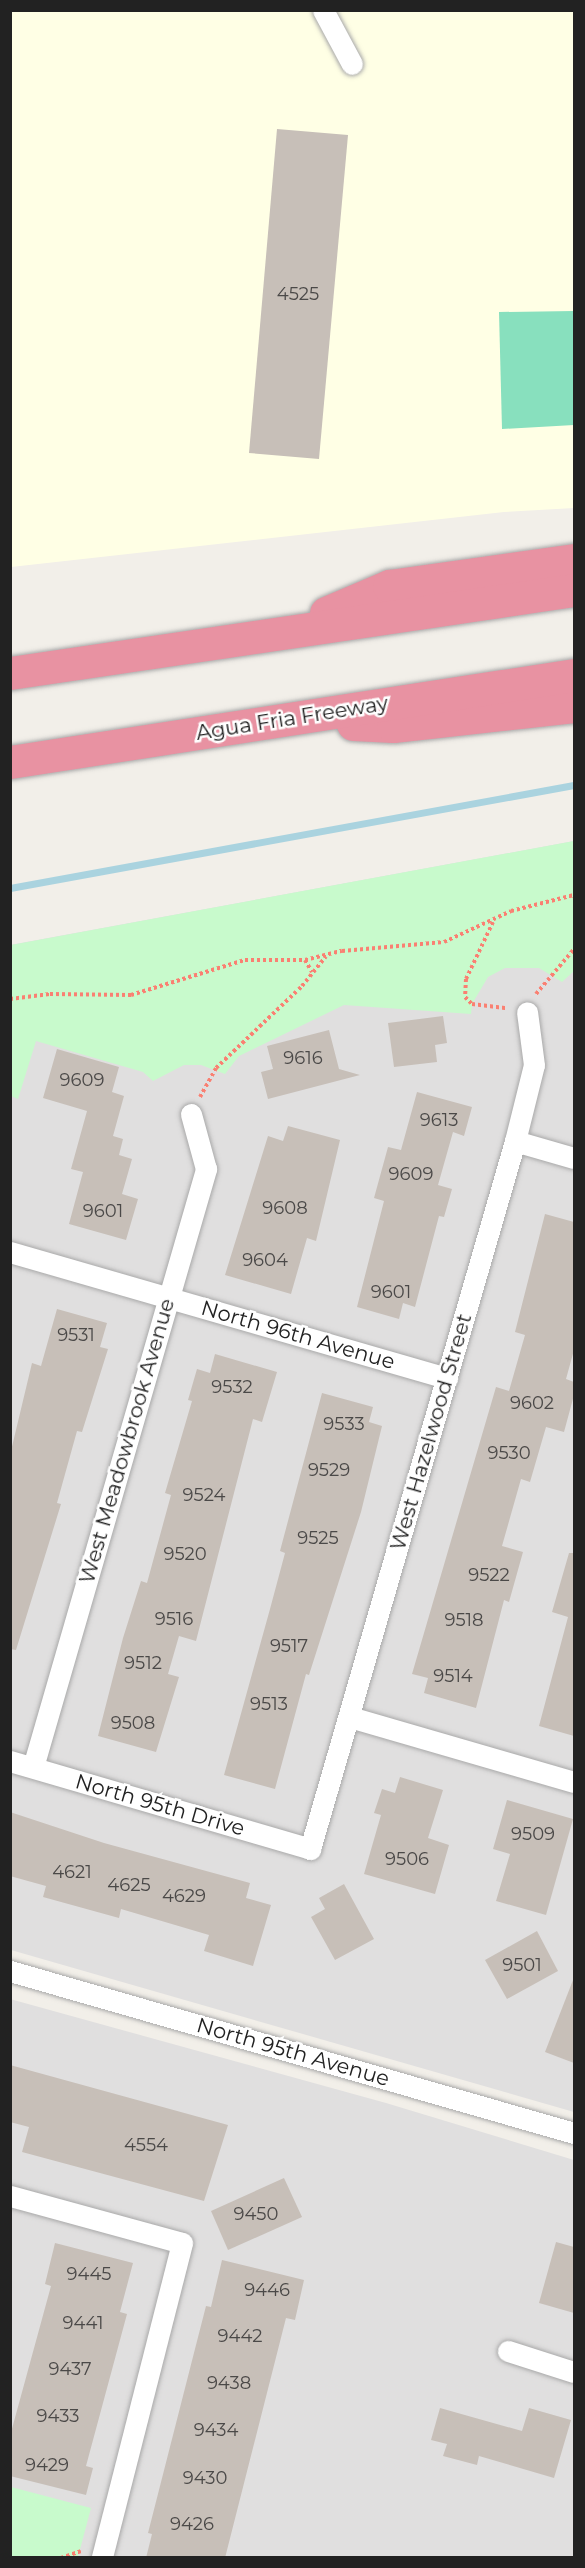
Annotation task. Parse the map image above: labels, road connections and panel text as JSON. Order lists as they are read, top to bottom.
{
  "streets": {
    "highway": ["Agua Fria Freeway"],
    "street": [
      "North 96th Avenue",
      "West Hazelwood Street",
      "West Meadowbrook Avenue",
      "North 95th Drive",
      "North 95th Avenue"
    ]
  },
  "crossings": [
    ["North 96th Avenue", "West Hazelwood Street"],
    ["North 96th Avenue", "West Meadowbrook Avenue"],
    ["West Hazelwood Street", "North 95th Drive"],
    ["West Meadowbrook Avenue", "North 95th Drive"]
  ],
  "house_numbers": [
    "4525",
    "9616",
    "9609",
    "9613",
    "9609",
    "9608",
    "9601",
    "9604",
    "9601",
    "9531",
    "9532",
    "9602",
    "9533",
    "9530",
    "9529",
    "9524",
    "9525",
    "9520",
    "9522",
    "9516",
    "9518",
    "9517",
    "9512",
    "9514",
    "9513",
    "9508",
    "9509",
    "9506",
    "4621",
    "4625",
    "4629",
    "9501",
    "4554",
    "9450",
    "9445",
    "9446",
    "9441",
    "9442",
    "9437",
    "9438",
    "9433",
    "9434",
    "9429",
    "9430",
    "9426"
  ]
}
